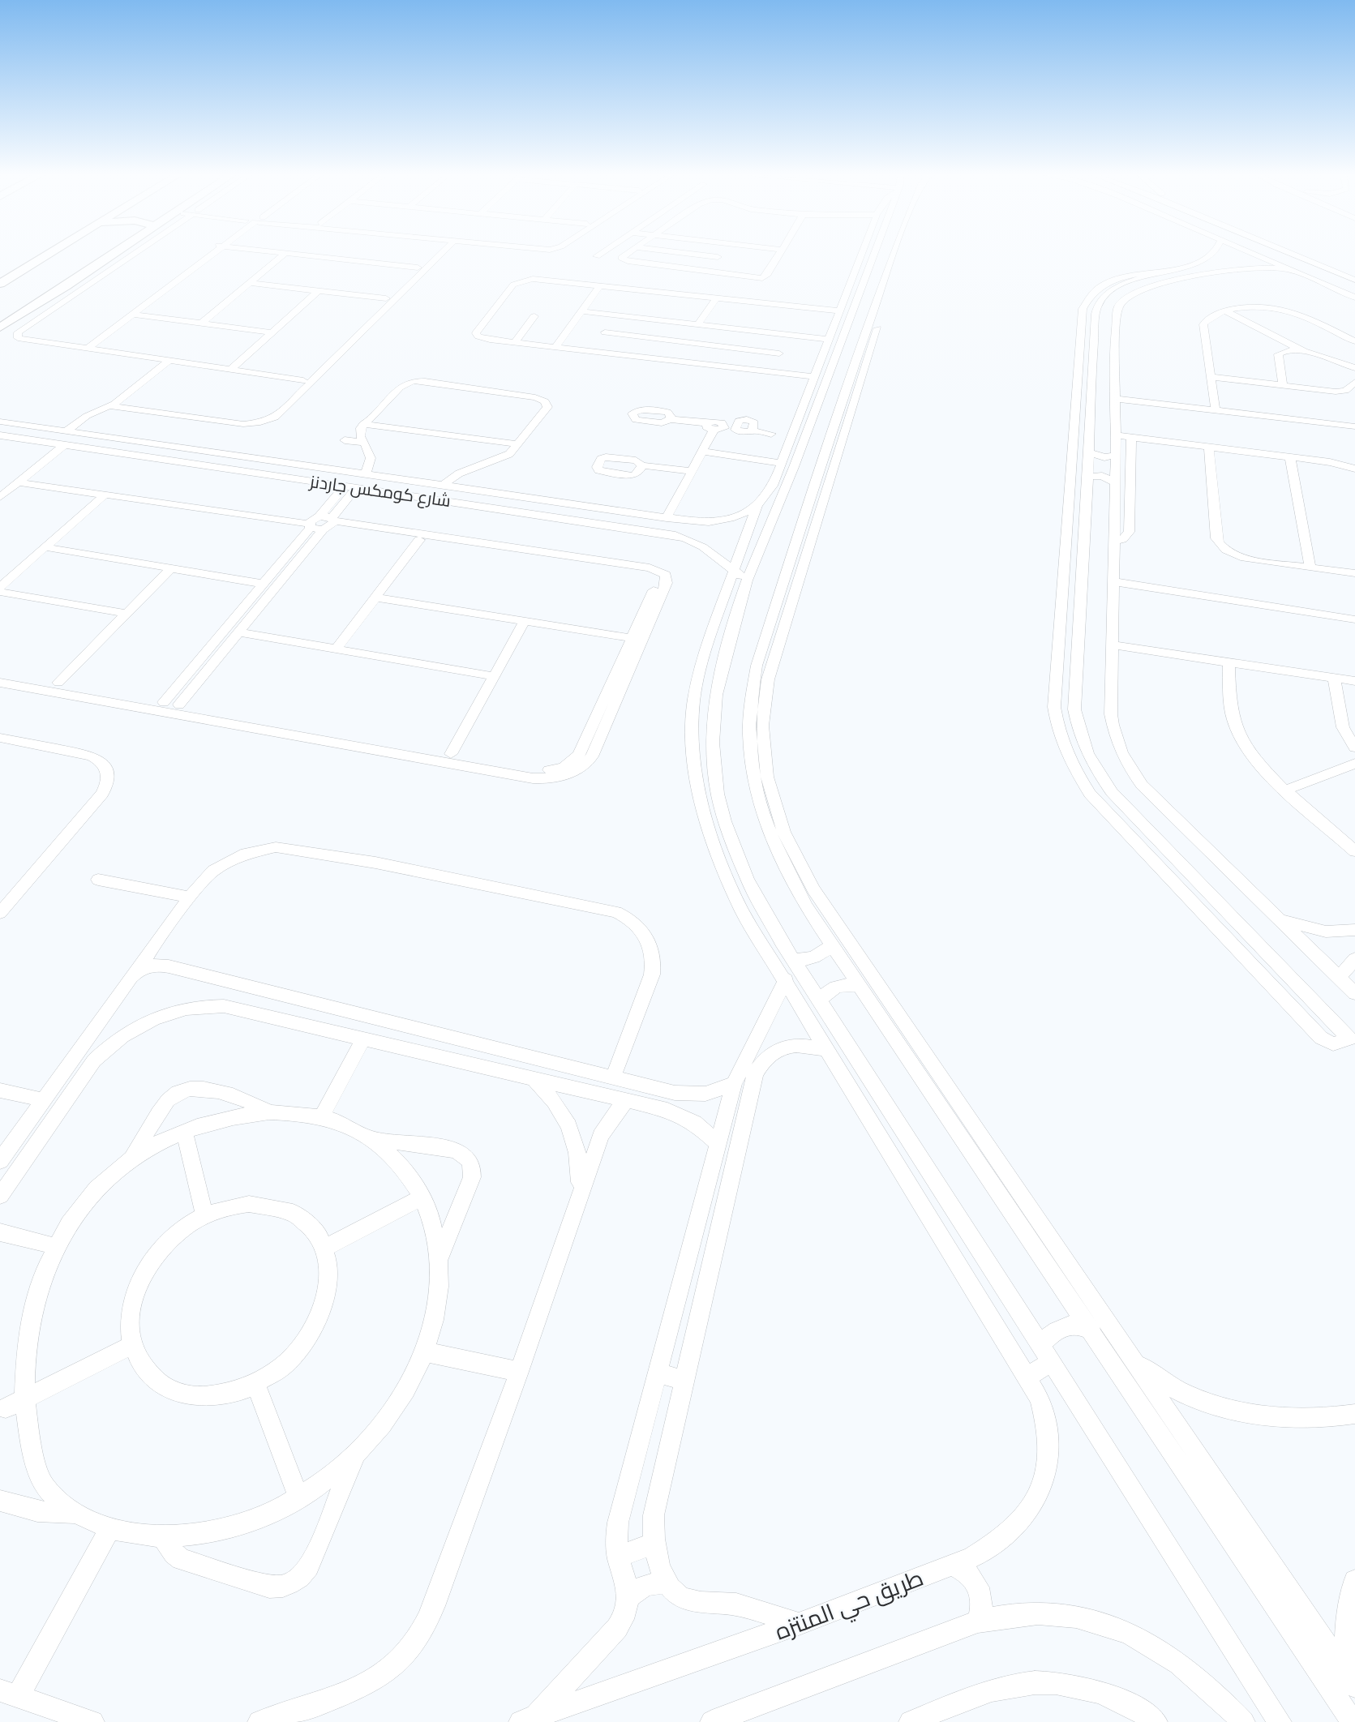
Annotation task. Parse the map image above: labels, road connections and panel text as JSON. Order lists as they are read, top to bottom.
{
  "streets": {
    "street": ["شارع كومكس جاردنز", "طريق حي المنتزه"]
  },
  "crossings": [
    ["شارع كومكس جاردنز", "طريق حي المنتزه"]
  ]
}
